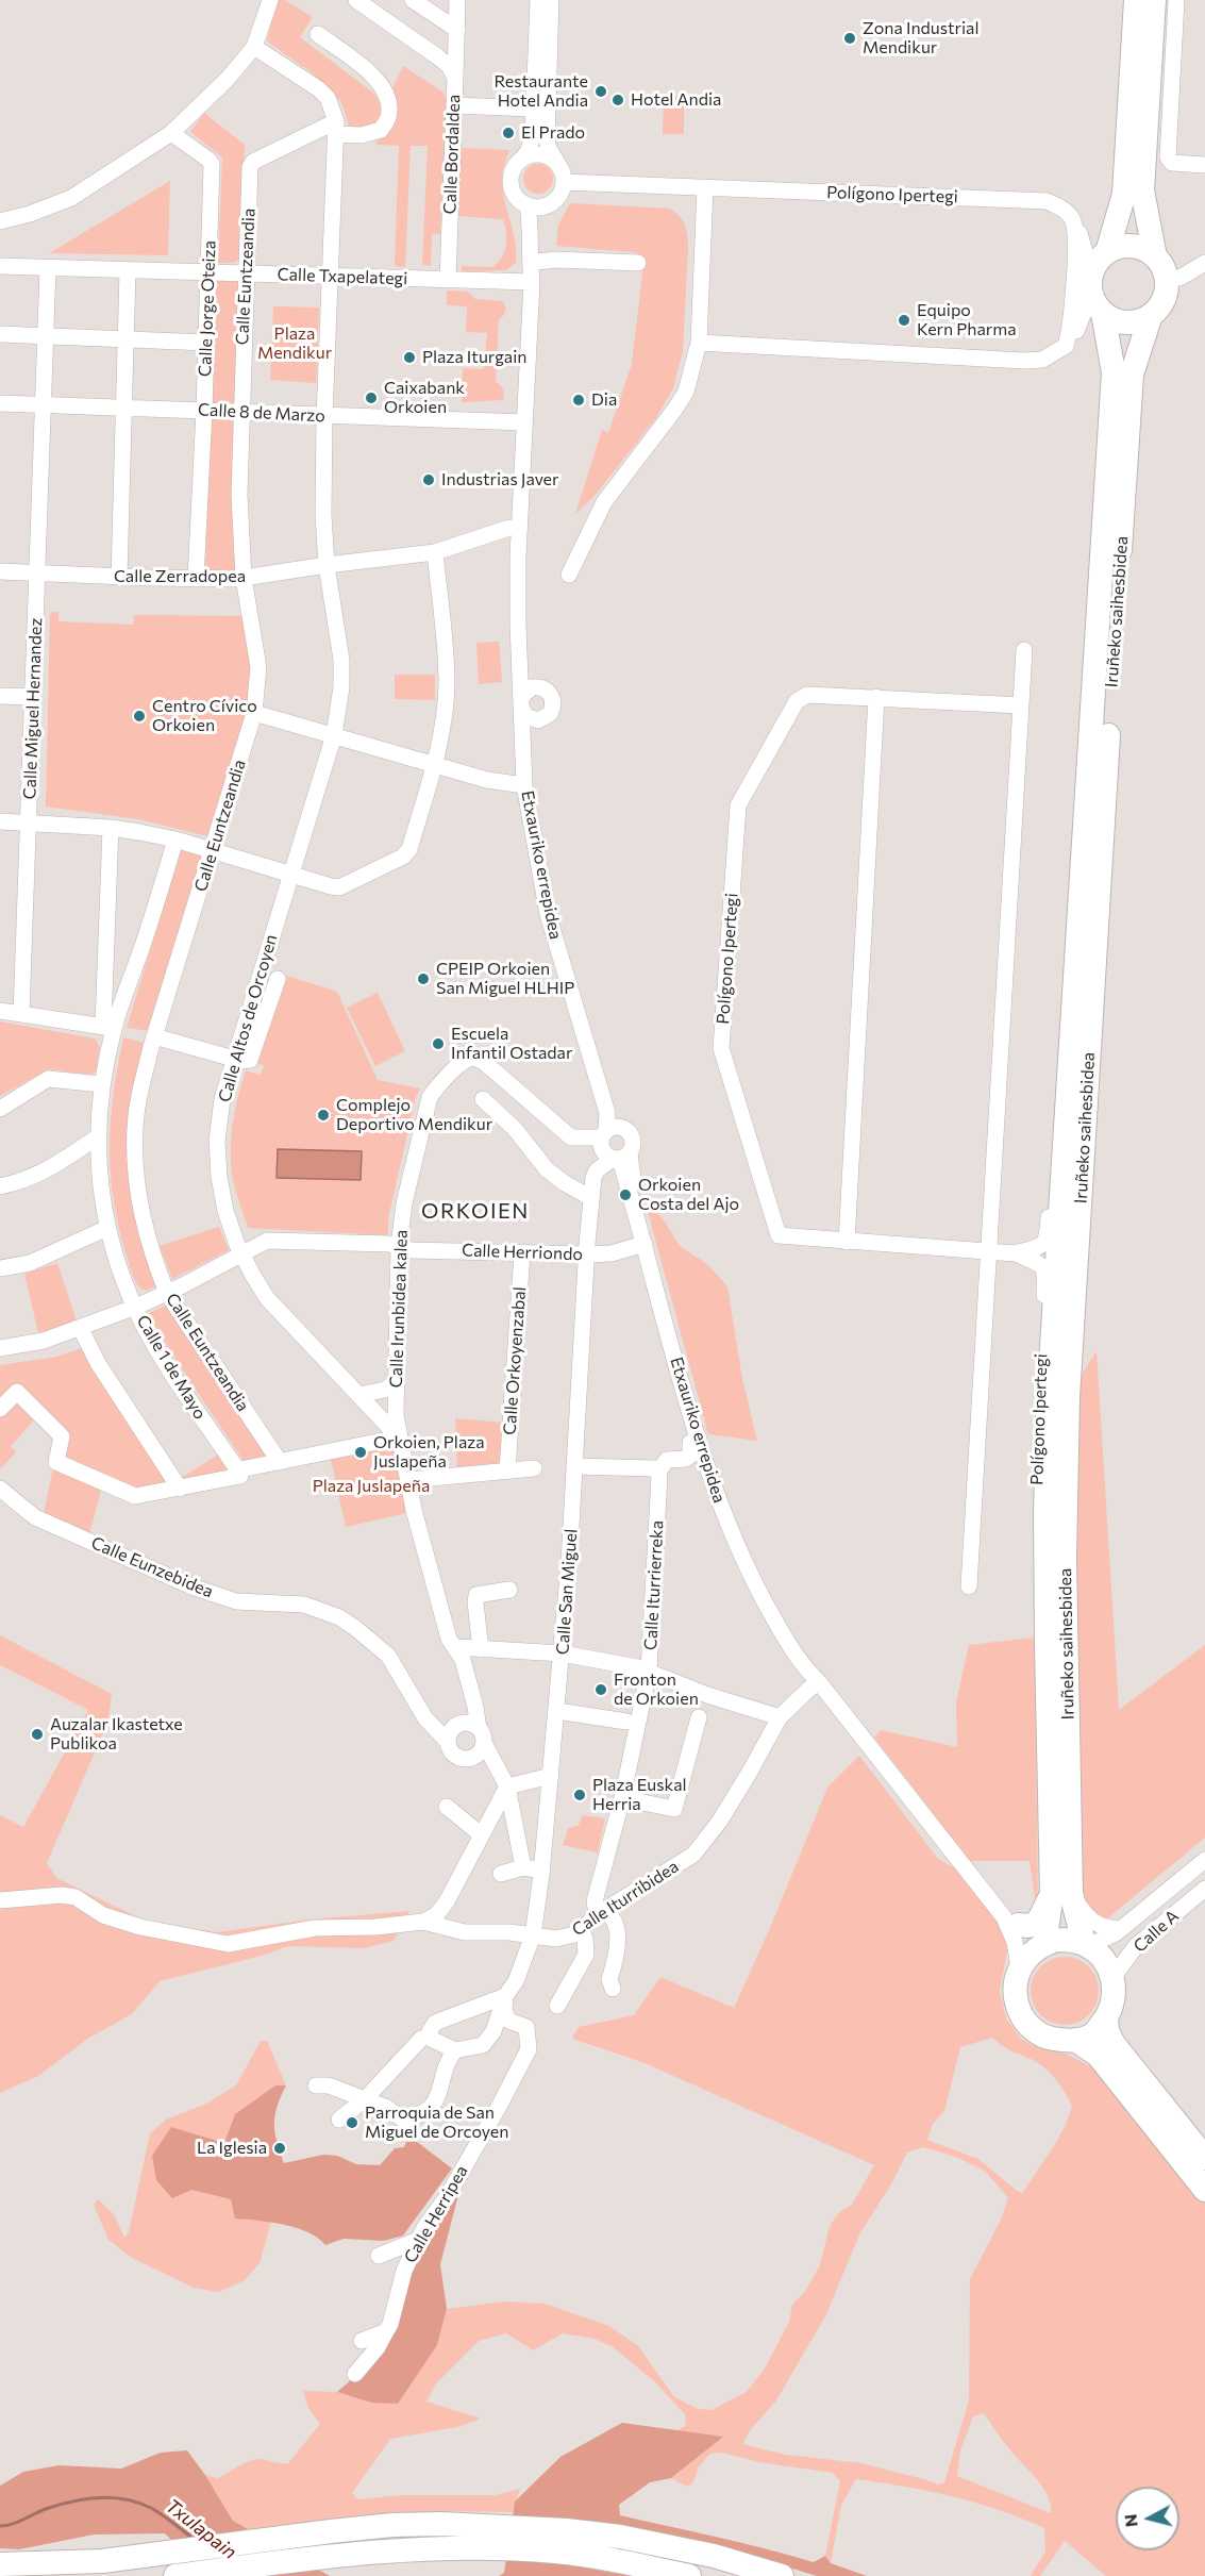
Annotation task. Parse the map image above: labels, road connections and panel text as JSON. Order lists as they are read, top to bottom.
{
  "streets": {
    "highway": ["Iruñeko saihesbidea"],
    "street": [
      "Calle Bordaldea",
      "Polígono Ipertegi",
      "Calle Euntzeandia",
      "Calle Txapelategi",
      "Calle Jorge Oteiza",
      "Calle 8 de Marzo",
      "Calle Zerradopea",
      "Calle Miguel Hernandez",
      "Etxauriko errepidea",
      "Calle Altos de Orcoyen",
      "Calle Herriondo",
      "Calle Irunbidea kalea",
      "Calle Orkoyenzabal",
      "Calle 1 de Mayo",
      "Calle Eunzebidea",
      "Calle Iturrierreka",
      "Calle San Miguel",
      "Calle Iturribidea",
      "Calle A",
      "Calle Herripea"
    ]
  },
  "crossings": [
    ["Calle Bordaldea", "Calle Txapelategi"],
    ["Polígono Ipertegi", "Iruñeko saihesbidea"],
    ["Polígono Ipertegi", "Etxauriko errepidea"],
    ["Calle Euntzeandia", "Calle Txapelategi"],
    ["Calle Euntzeandia", "Calle 8 de Marzo"],
    ["Calle Euntzeandia", "Calle Zerradopea"],
    ["Calle Euntzeandia", "Calle Altos de Orcoyen"],
    ["Calle Euntzeandia", "Calle Herriondo"],
    ["Calle Txapelategi", "Calle Jorge Oteiza"],
    ["Calle Txapelategi", "Calle Miguel Hernandez"],
    ["Calle Txapelategi", "Etxauriko errepidea"],
    ["Calle Txapelategi", "Calle Altos de Orcoyen"],
    ["Calle Jorge Oteiza", "Calle 8 de Marzo"],
    ["Calle Jorge Oteiza", "Calle Zerradopea"],
    ["Calle 8 de Marzo", "Calle Miguel Hernandez"],
    ["Calle 8 de Marzo", "Etxauriko errepidea"],
    ["Calle 8 de Marzo", "Calle Altos de Orcoyen"],
    ["Calle Zerradopea", "Calle Miguel Hernandez"],
    ["Calle Zerradopea", "Etxauriko errepidea"],
    ["Calle Zerradopea", "Calle Altos de Orcoyen"],
    ["Iruñeko saihesbidea", "Etxauriko errepidea"],
    ["Iruñeko saihesbidea", "Calle A"],
    ["Etxauriko errepidea", "Calle Herriondo"],
    ["Etxauriko errepidea", "Calle Irunbidea kalea"],
    ["Etxauriko errepidea", "Calle San Miguel"],
    ["Etxauriko errepidea", "Calle Iturribidea"],
    ["Etxauriko errepidea", "Calle A"],
    ["Calle Altos de Orcoyen", "Calle Herriondo"],
    ["Calle Altos de Orcoyen", "Calle Irunbidea kalea"],
    ["Calle Herriondo", "Calle Irunbidea kalea"],
    ["Calle Herriondo", "Calle Orkoyenzabal"],
    ["Calle Herriondo", "Calle 1 de Mayo"],
    ["Calle Herriondo", "Calle San Miguel"],
    ["Calle Irunbidea kalea", "Calle Eunzebidea"],
    ["Calle Iturrierreka", "Calle Iturribidea"],
    ["Calle San Miguel", "Calle Iturribidea"],
    ["Calle San Miguel", "Calle Herripea"]
  ],
  "districts": ["ORKOIEN"],
  "water": ["Txulapain"],
  "parks": ["Plaza Mendikur", "Plaza Juslapeña"],
  "places": [
    "Zona Industrial Mendikur",
    "Restaurante Hotel Andia",
    "Hotel Andia",
    "El Prado",
    "Equipo Kern Pharma",
    "Plaza Iturgain",
    "Caixabank Orkoien",
    "Dia",
    "Industrias Javer",
    "Centro Cívico Orkoien",
    "CPEIP Orkoien San Miguel HLHIP",
    "Escuela Infantil Ostadar",
    "Complejo Deportivo Mendikur",
    "Orkoien Costa del Ajo",
    "Orkoien, Plaza Juslapeña",
    "Fronton de Orkoien",
    "Auzalar Ikastetxe Publikoa",
    "Plaza Euskal Herria",
    "Parroquia de San Miguel de Orcoyen",
    "La Iglesia"
  ],
  "north": "left"
}
